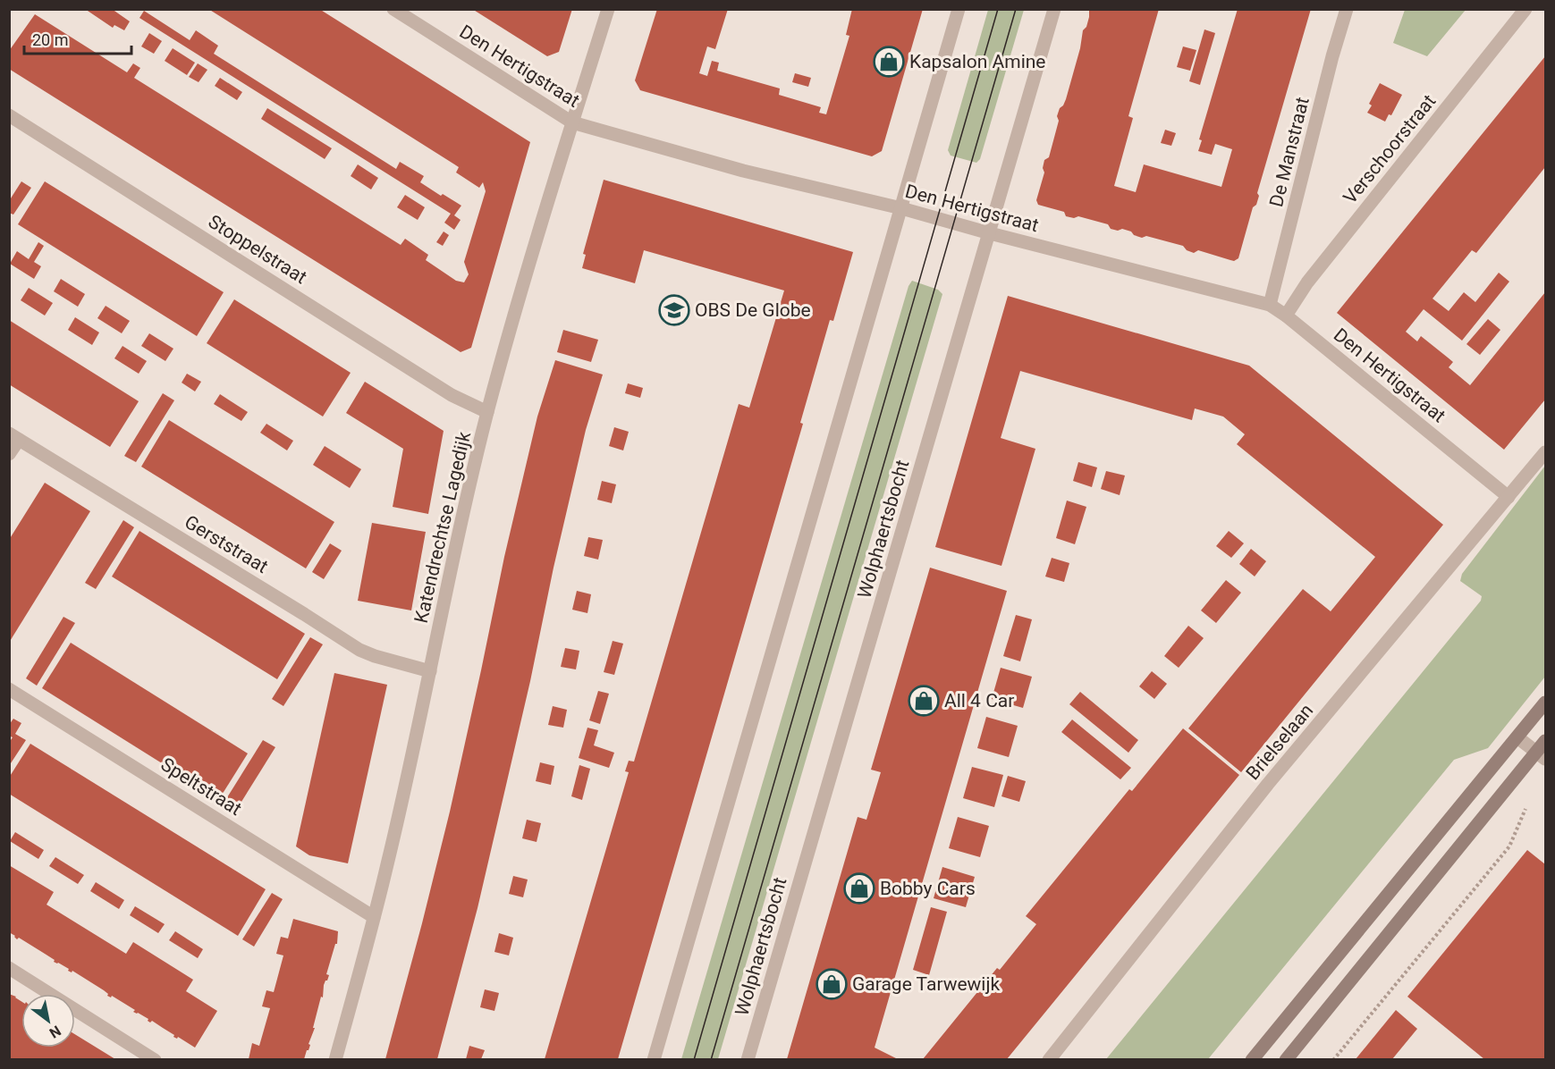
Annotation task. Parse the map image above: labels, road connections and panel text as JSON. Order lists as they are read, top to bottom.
{
  "streets": {
    "street": [
      "Den Hertigstraat",
      "Verschoorstraat",
      "De Manstraat",
      "Stoppelstraat",
      "Katendrechtse Lagedijk",
      "Wolphaertsbocht",
      "Gerststraat",
      "Brielselaan",
      "Speltstraat"
    ]
  },
  "crossings": [
    ["Den Hertigstraat", "Verschoorstraat"],
    ["Den Hertigstraat", "De Manstraat"],
    ["Den Hertigstraat", "Katendrechtse Lagedijk"],
    ["Den Hertigstraat", "Wolphaertsbocht"],
    ["Den Hertigstraat", "Brielselaan"],
    ["Stoppelstraat", "Katendrechtse Lagedijk"],
    ["Katendrechtse Lagedijk", "Gerststraat"],
    ["Katendrechtse Lagedijk", "Speltstraat"]
  ],
  "places": {
    "shop": [
      "Kapsalon Amine",
      "All 4 Car",
      "Bobby Cars",
      "Garage Tarwewijk"
    ],
    "school or university": ["OBS De Globe"]
  },
  "scale_bar": "20 m",
  "north": "bottom right"
}
